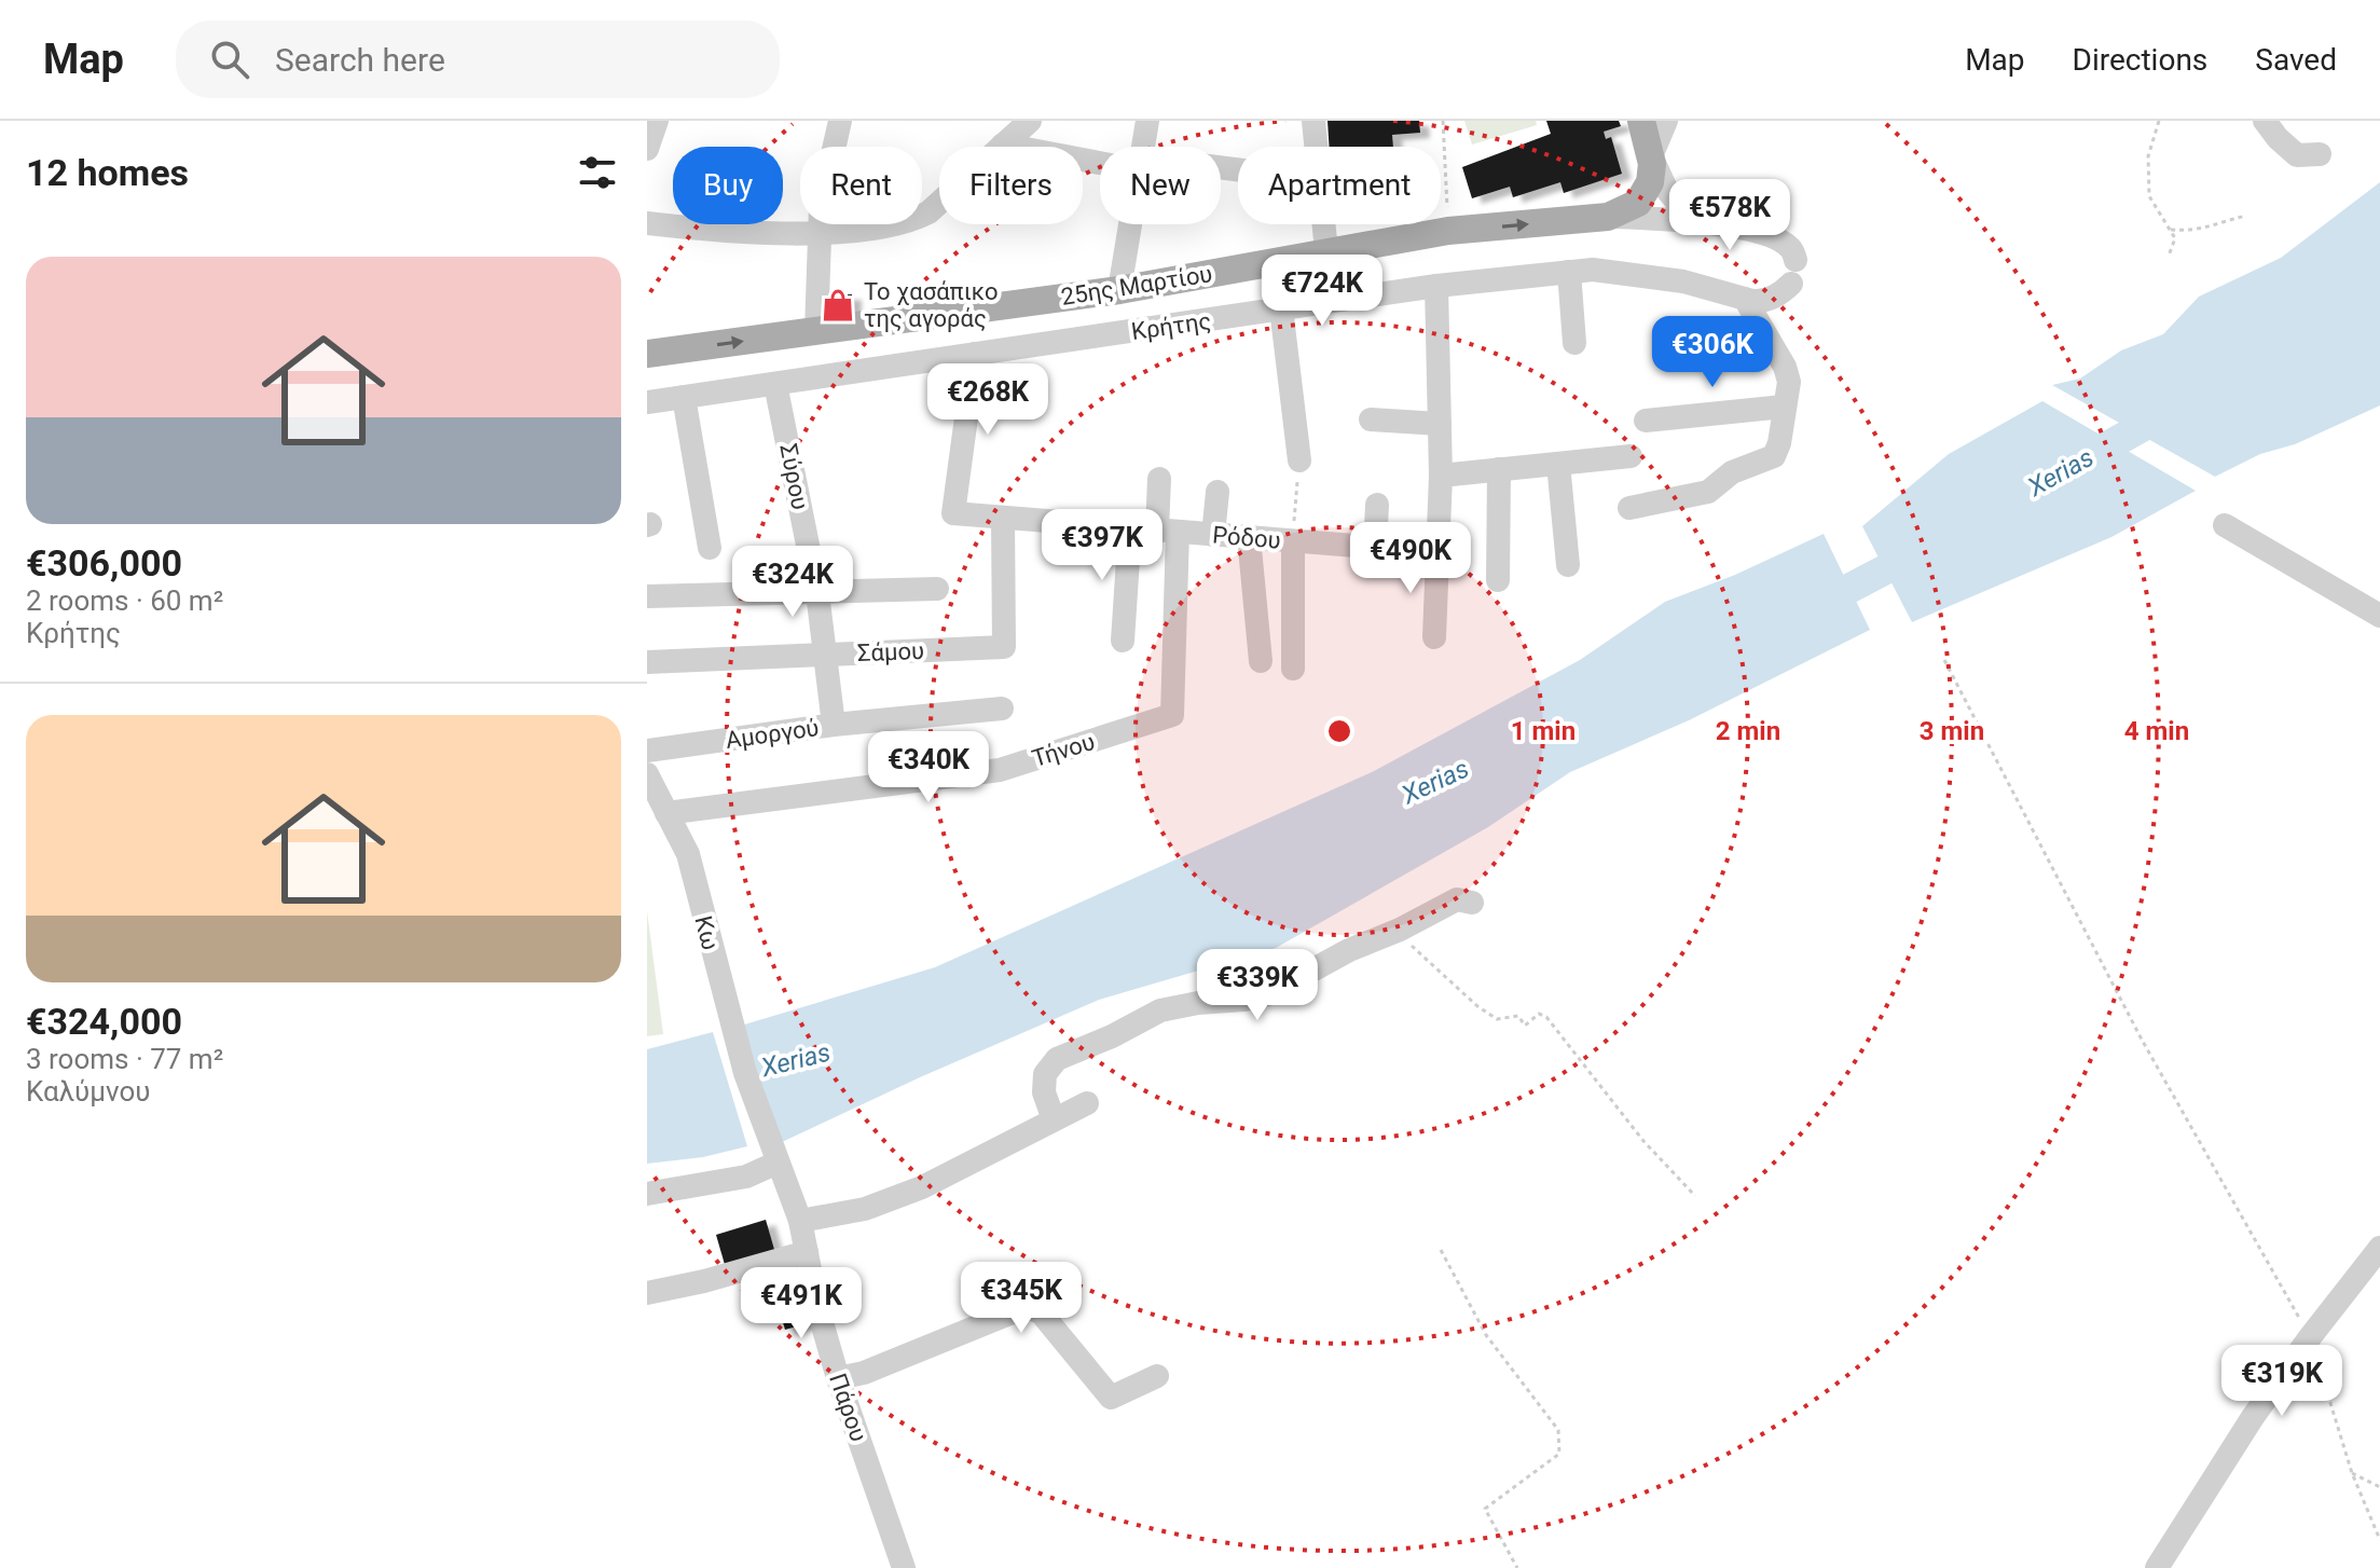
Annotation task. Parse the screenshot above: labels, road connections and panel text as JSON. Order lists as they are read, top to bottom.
{
  "streets": {
    "main road": ["25ης Μαρτίου"],
    "street": [
      "Κρήτης",
      "Σύρου",
      "Ρόδου",
      "Σάμου",
      "Αμοργού",
      "Τήνου",
      "Κω",
      "Πάρου"
    ]
  },
  "crossings": [
    ["25ης Μαρτίου", "Κρήτης"],
    ["Κρήτης", "Σύρου"],
    ["Κρήτης", "Ρόδου"],
    ["Σύρου", "Σάμου"],
    ["Σύρου", "Αμοργού"],
    ["Ρόδου", "Σάμου"],
    ["Ρόδου", "Τήνου"],
    ["Τήνου", "Κω"],
    ["Κω", "Πάρου"]
  ],
  "water": ["Xerias"],
  "places": {
    "shop": ["Το χασάπικο της αγοράς"]
  },
  "page": {
    "header": "Map",
    "search": "Search here",
    "nav": ["Map", "Directions", "Saved"],
    "heading": "12 homes",
    "chip": [
      "Buy",
      "Rent",
      "Filters",
      "New",
      "Apartment"
    ],
    "price": [
      "€578K",
      "€724K",
      "€306K",
      "€268K",
      "€397K",
      "€490K",
      "€324K",
      "€340K",
      "€339K",
      "€345K",
      "€491K",
      "€319K"
    ],
    "list": [
      {
        "name": "€306,000",
        "note": "2 rooms · 60 m² · Κρήτης"
      },
      {
        "name": "€324,000",
        "note": "3 rooms · 77 m² · Καλύμνου"
      }
    ]
  },
  "rings": [
    "1 min",
    "2 min",
    "3 min",
    "4 min"
  ]
}
